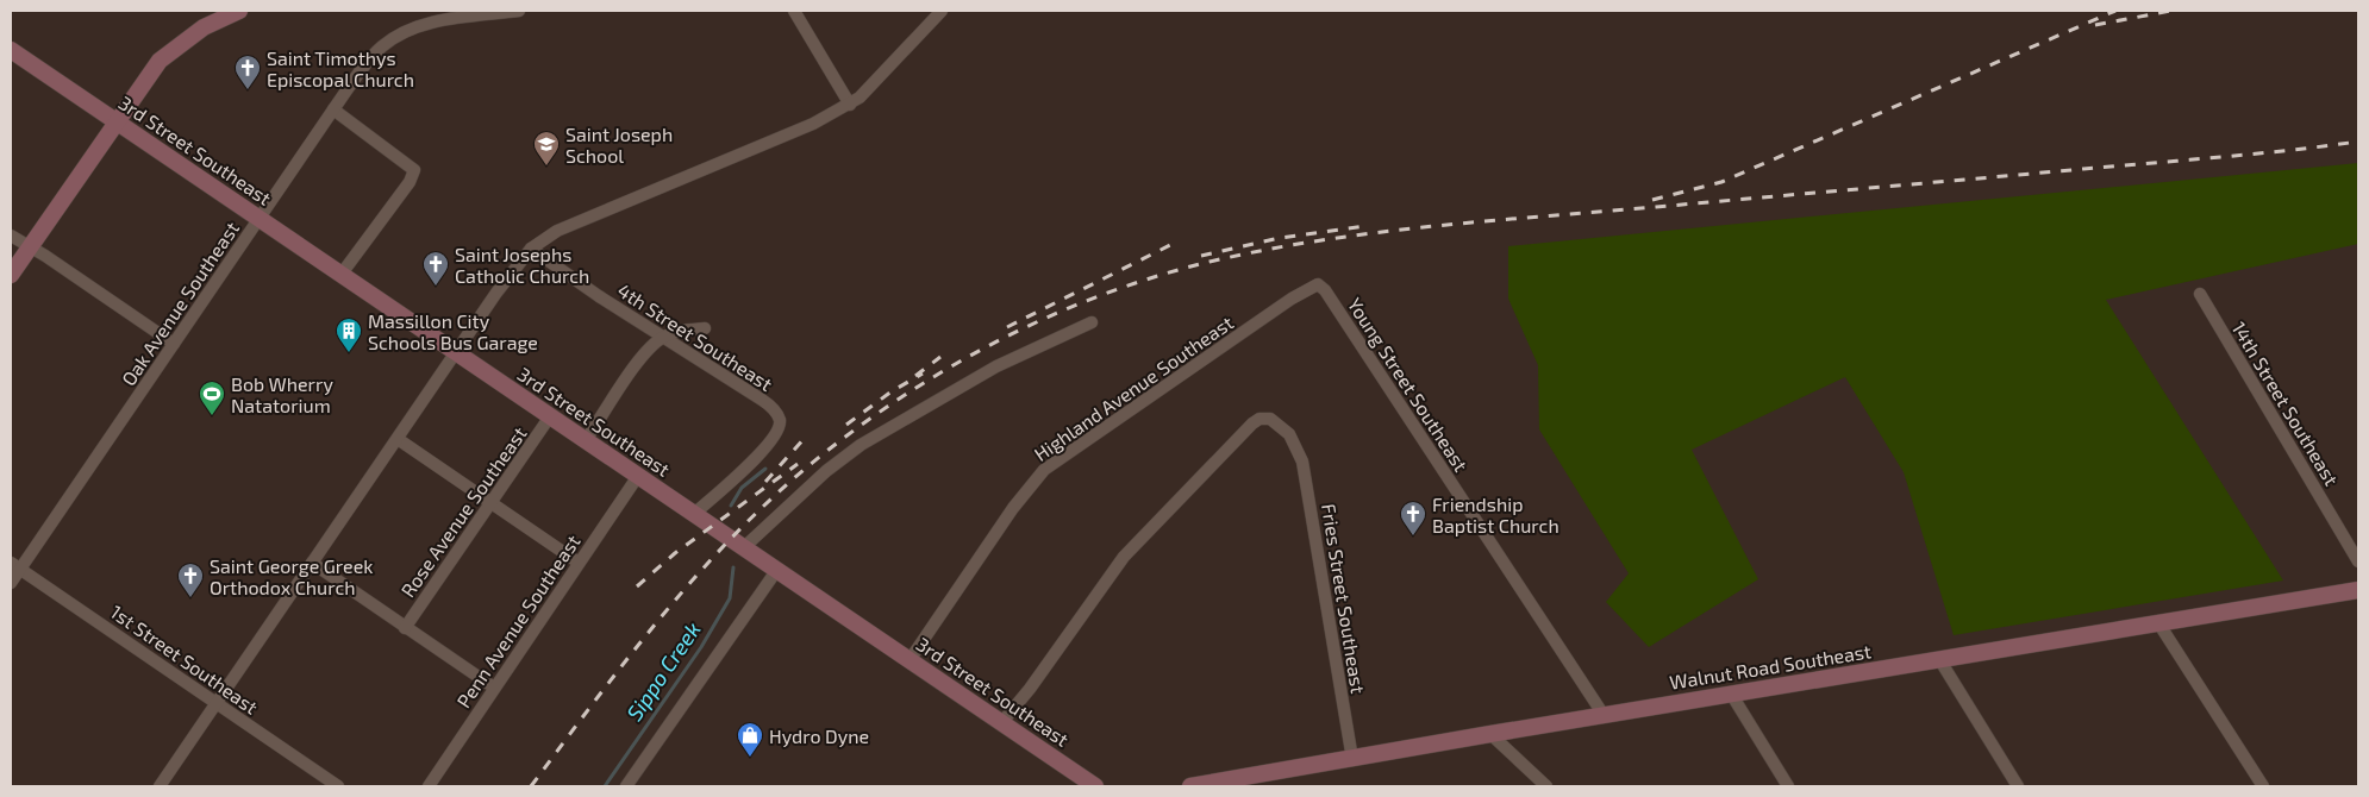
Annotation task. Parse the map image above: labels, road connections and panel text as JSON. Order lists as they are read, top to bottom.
{
  "streets": {
    "street": [
      "3rd Street Southeast",
      "Oak Avenue Southeast",
      "4th Street Southeast",
      "Young Street Southeast",
      "Highland Avenue Southeast",
      "14th Street Southeast",
      "Rose Avenue Southeast",
      "Fries Street Southeast",
      "Penn Avenue Southeast",
      "1st Street Southeast",
      "Walnut Road Southeast"
    ]
  },
  "crossings": [
    ["3rd Street Southeast", "Oak Avenue Southeast"],
    ["3rd Street Southeast", "4th Street Southeast"],
    ["3rd Street Southeast", "Highland Avenue Southeast"],
    ["3rd Street Southeast", "Rose Avenue Southeast"],
    ["3rd Street Southeast", "Fries Street Southeast"],
    ["3rd Street Southeast", "Penn Avenue Southeast"],
    ["Oak Avenue Southeast", "1st Street Southeast"],
    ["Young Street Southeast", "Highland Avenue Southeast"],
    ["Young Street Southeast", "Walnut Road Southeast"],
    ["Fries Street Southeast", "Walnut Road Southeast"]
  ],
  "water": ["Sippo Creek"],
  "places": {
    "church": [
      "Saint Timothys Episcopal Church",
      "Saint Josephs Catholic Church",
      "Friendship Baptist Church",
      "Saint George Greek Orthodox Church"
    ],
    "school or university": ["Saint Joseph School"],
    "building": ["Massillon City Schools Bus Garage"],
    "sports": ["Bob Wherry Natatorium"],
    "shop": ["Hydro Dyne"]
  }
}
